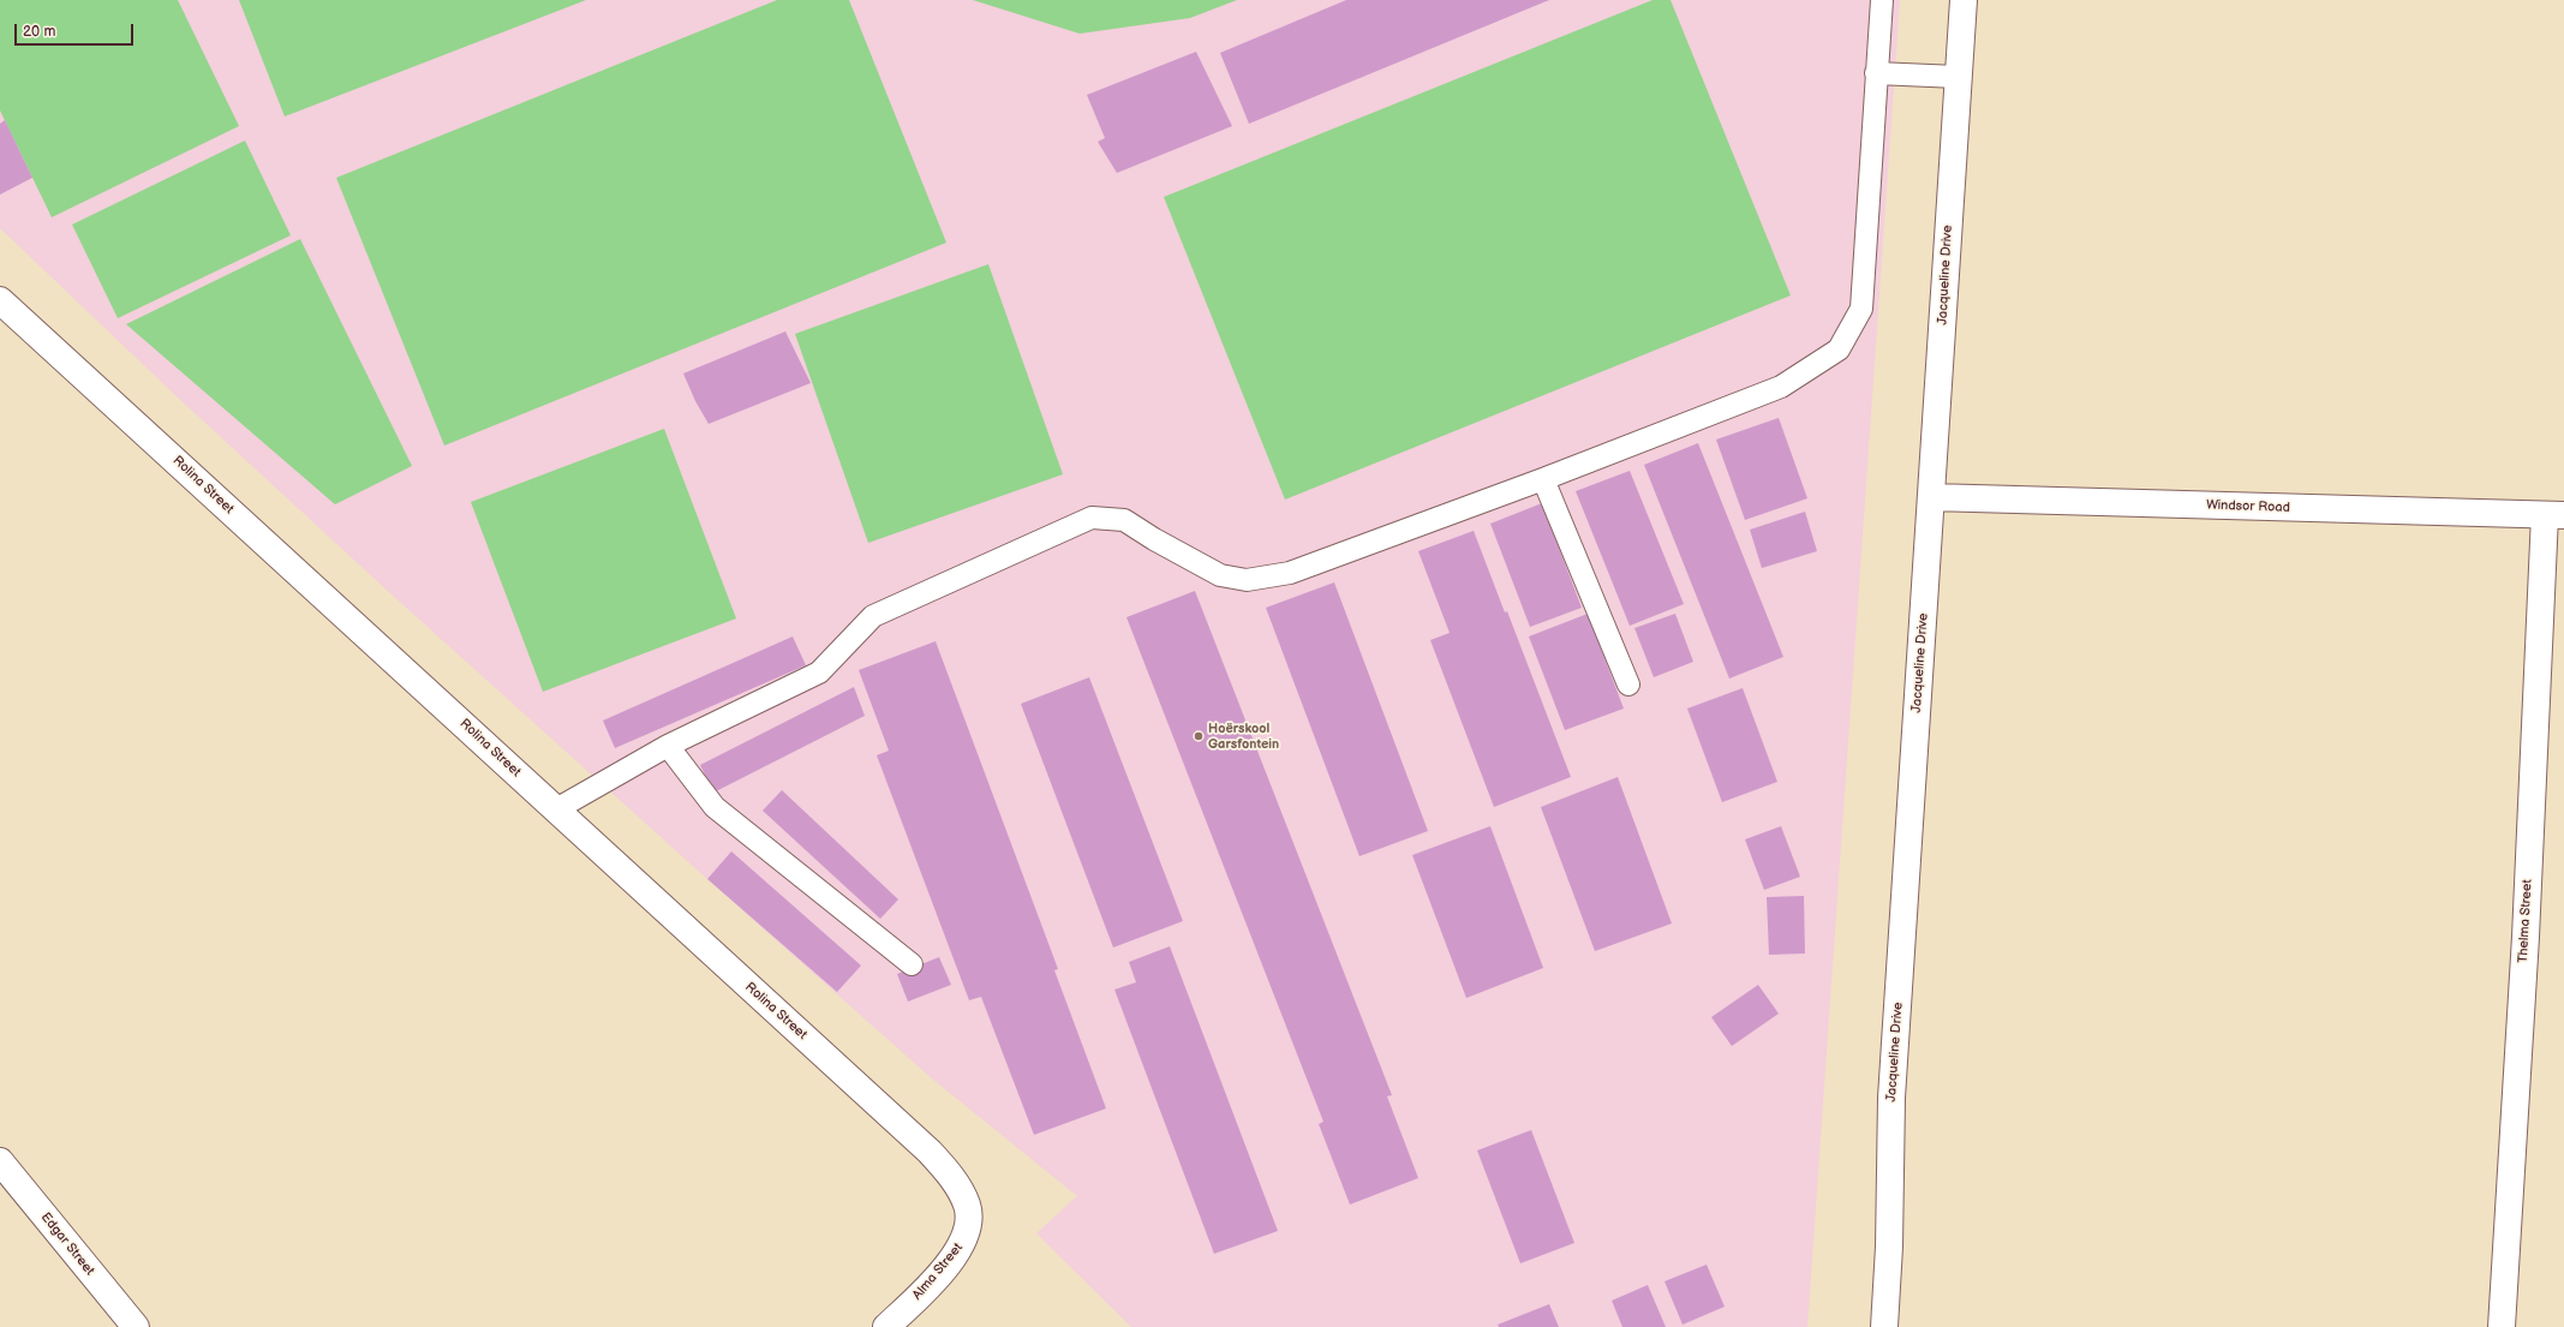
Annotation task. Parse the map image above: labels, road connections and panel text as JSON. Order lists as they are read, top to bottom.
{
  "streets": {
    "street": [
      "Jacqueline Drive",
      "Rolina Street",
      "Windsor Road",
      "Thelma Street",
      "Edgar Street",
      "Alma Street"
    ]
  },
  "crossings": [
    ["Jacqueline Drive", "Windsor Road"],
    ["Rolina Street", "Alma Street"],
    ["Windsor Road", "Thelma Street"]
  ],
  "places": ["Hoërskool Garsfontein"],
  "scale_bar": "20 m"
}
